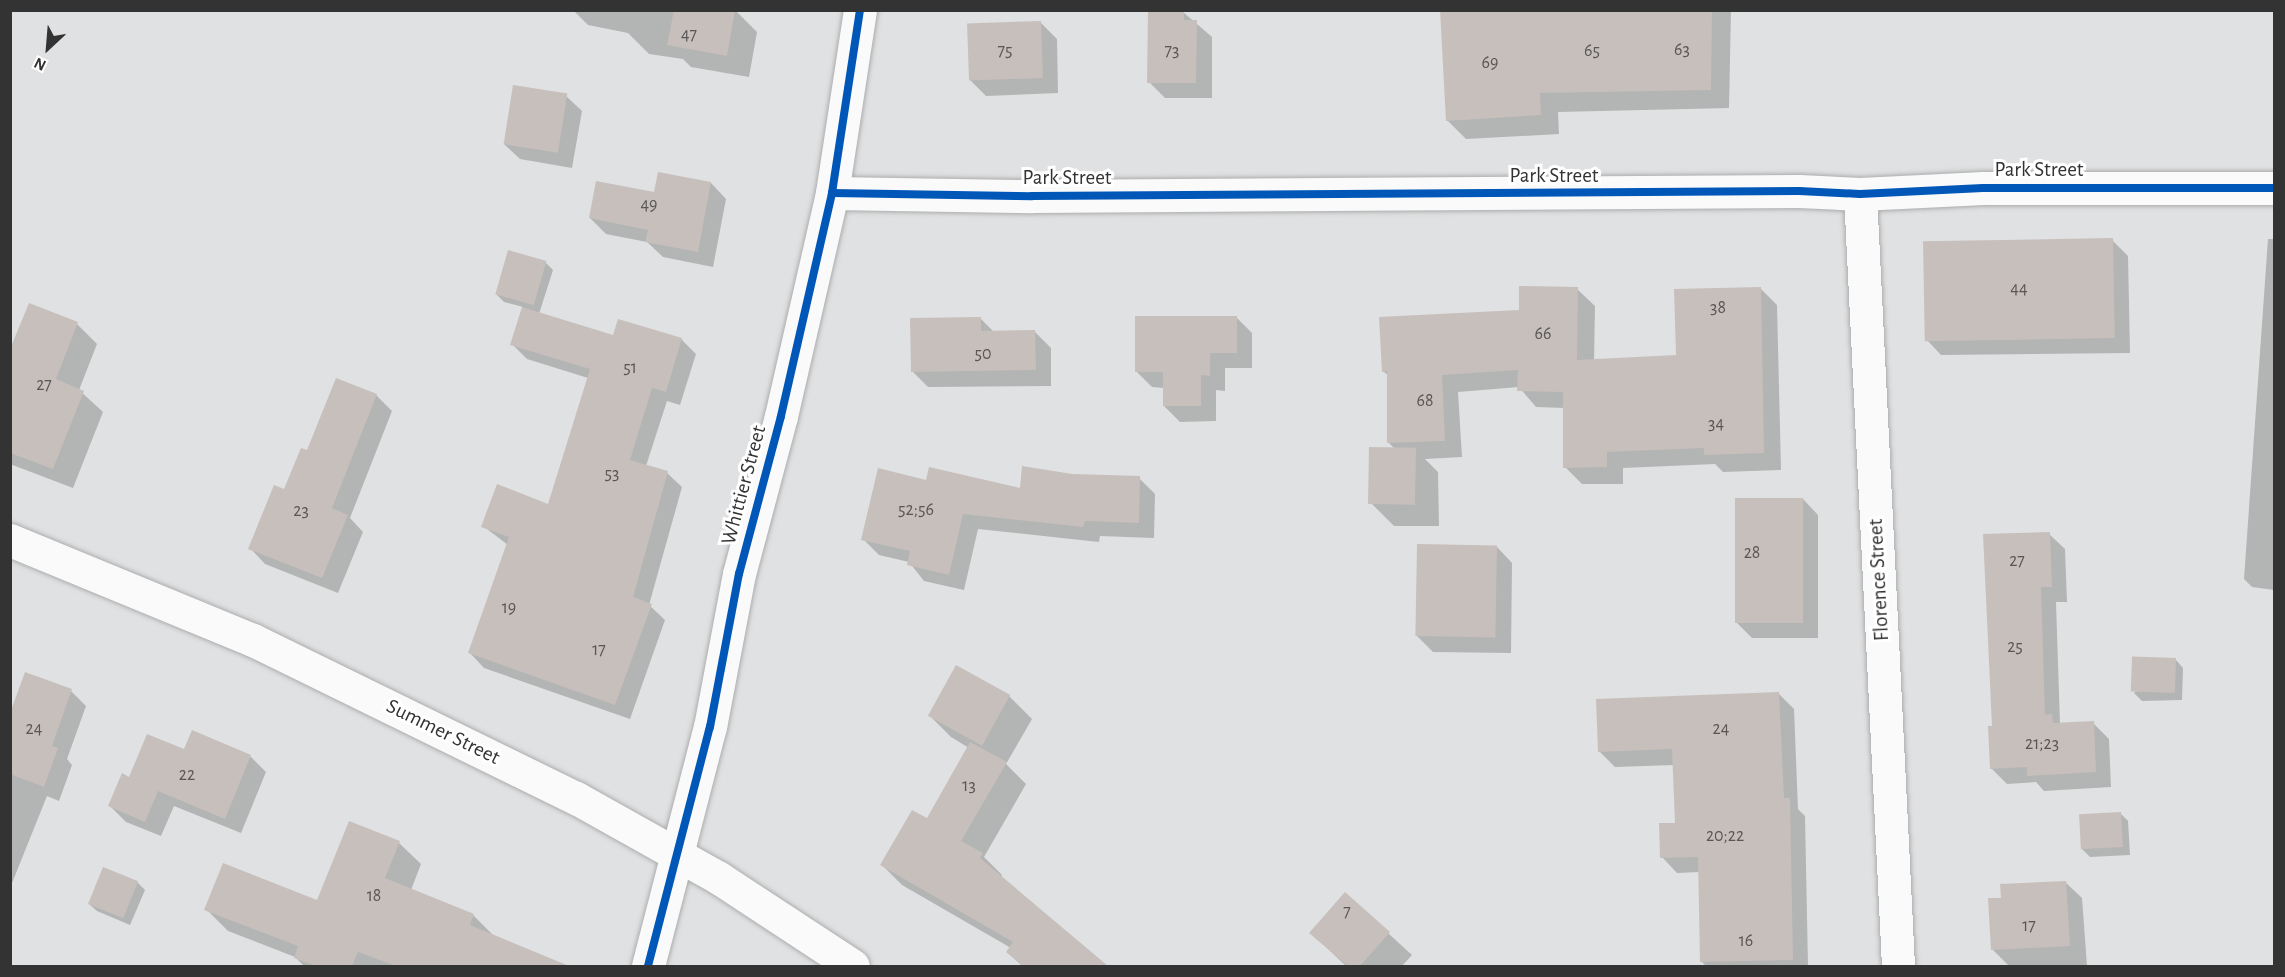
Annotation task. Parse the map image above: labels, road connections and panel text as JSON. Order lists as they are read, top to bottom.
{
  "streets": {
    "street": [
      "Park Street",
      "Whittier Street",
      "Florence Street",
      "Summer Street"
    ]
  },
  "crossings": [
    ["Park Street", "Whittier Street"],
    ["Park Street", "Florence Street"],
    ["Whittier Street", "Summer Street"]
  ],
  "house_numbers": [
    "47",
    "63",
    "75",
    "73",
    "65",
    "69",
    "49",
    "44",
    "38",
    "66",
    "50",
    "51",
    "27",
    "68",
    "34",
    "53",
    "52;56",
    "23",
    "28",
    "27",
    "19",
    "25",
    "17",
    "24",
    "24",
    "21;23",
    "22",
    "13",
    "20;22",
    "18",
    "7",
    "17",
    "16"
  ],
  "north": "bottom left"
}
